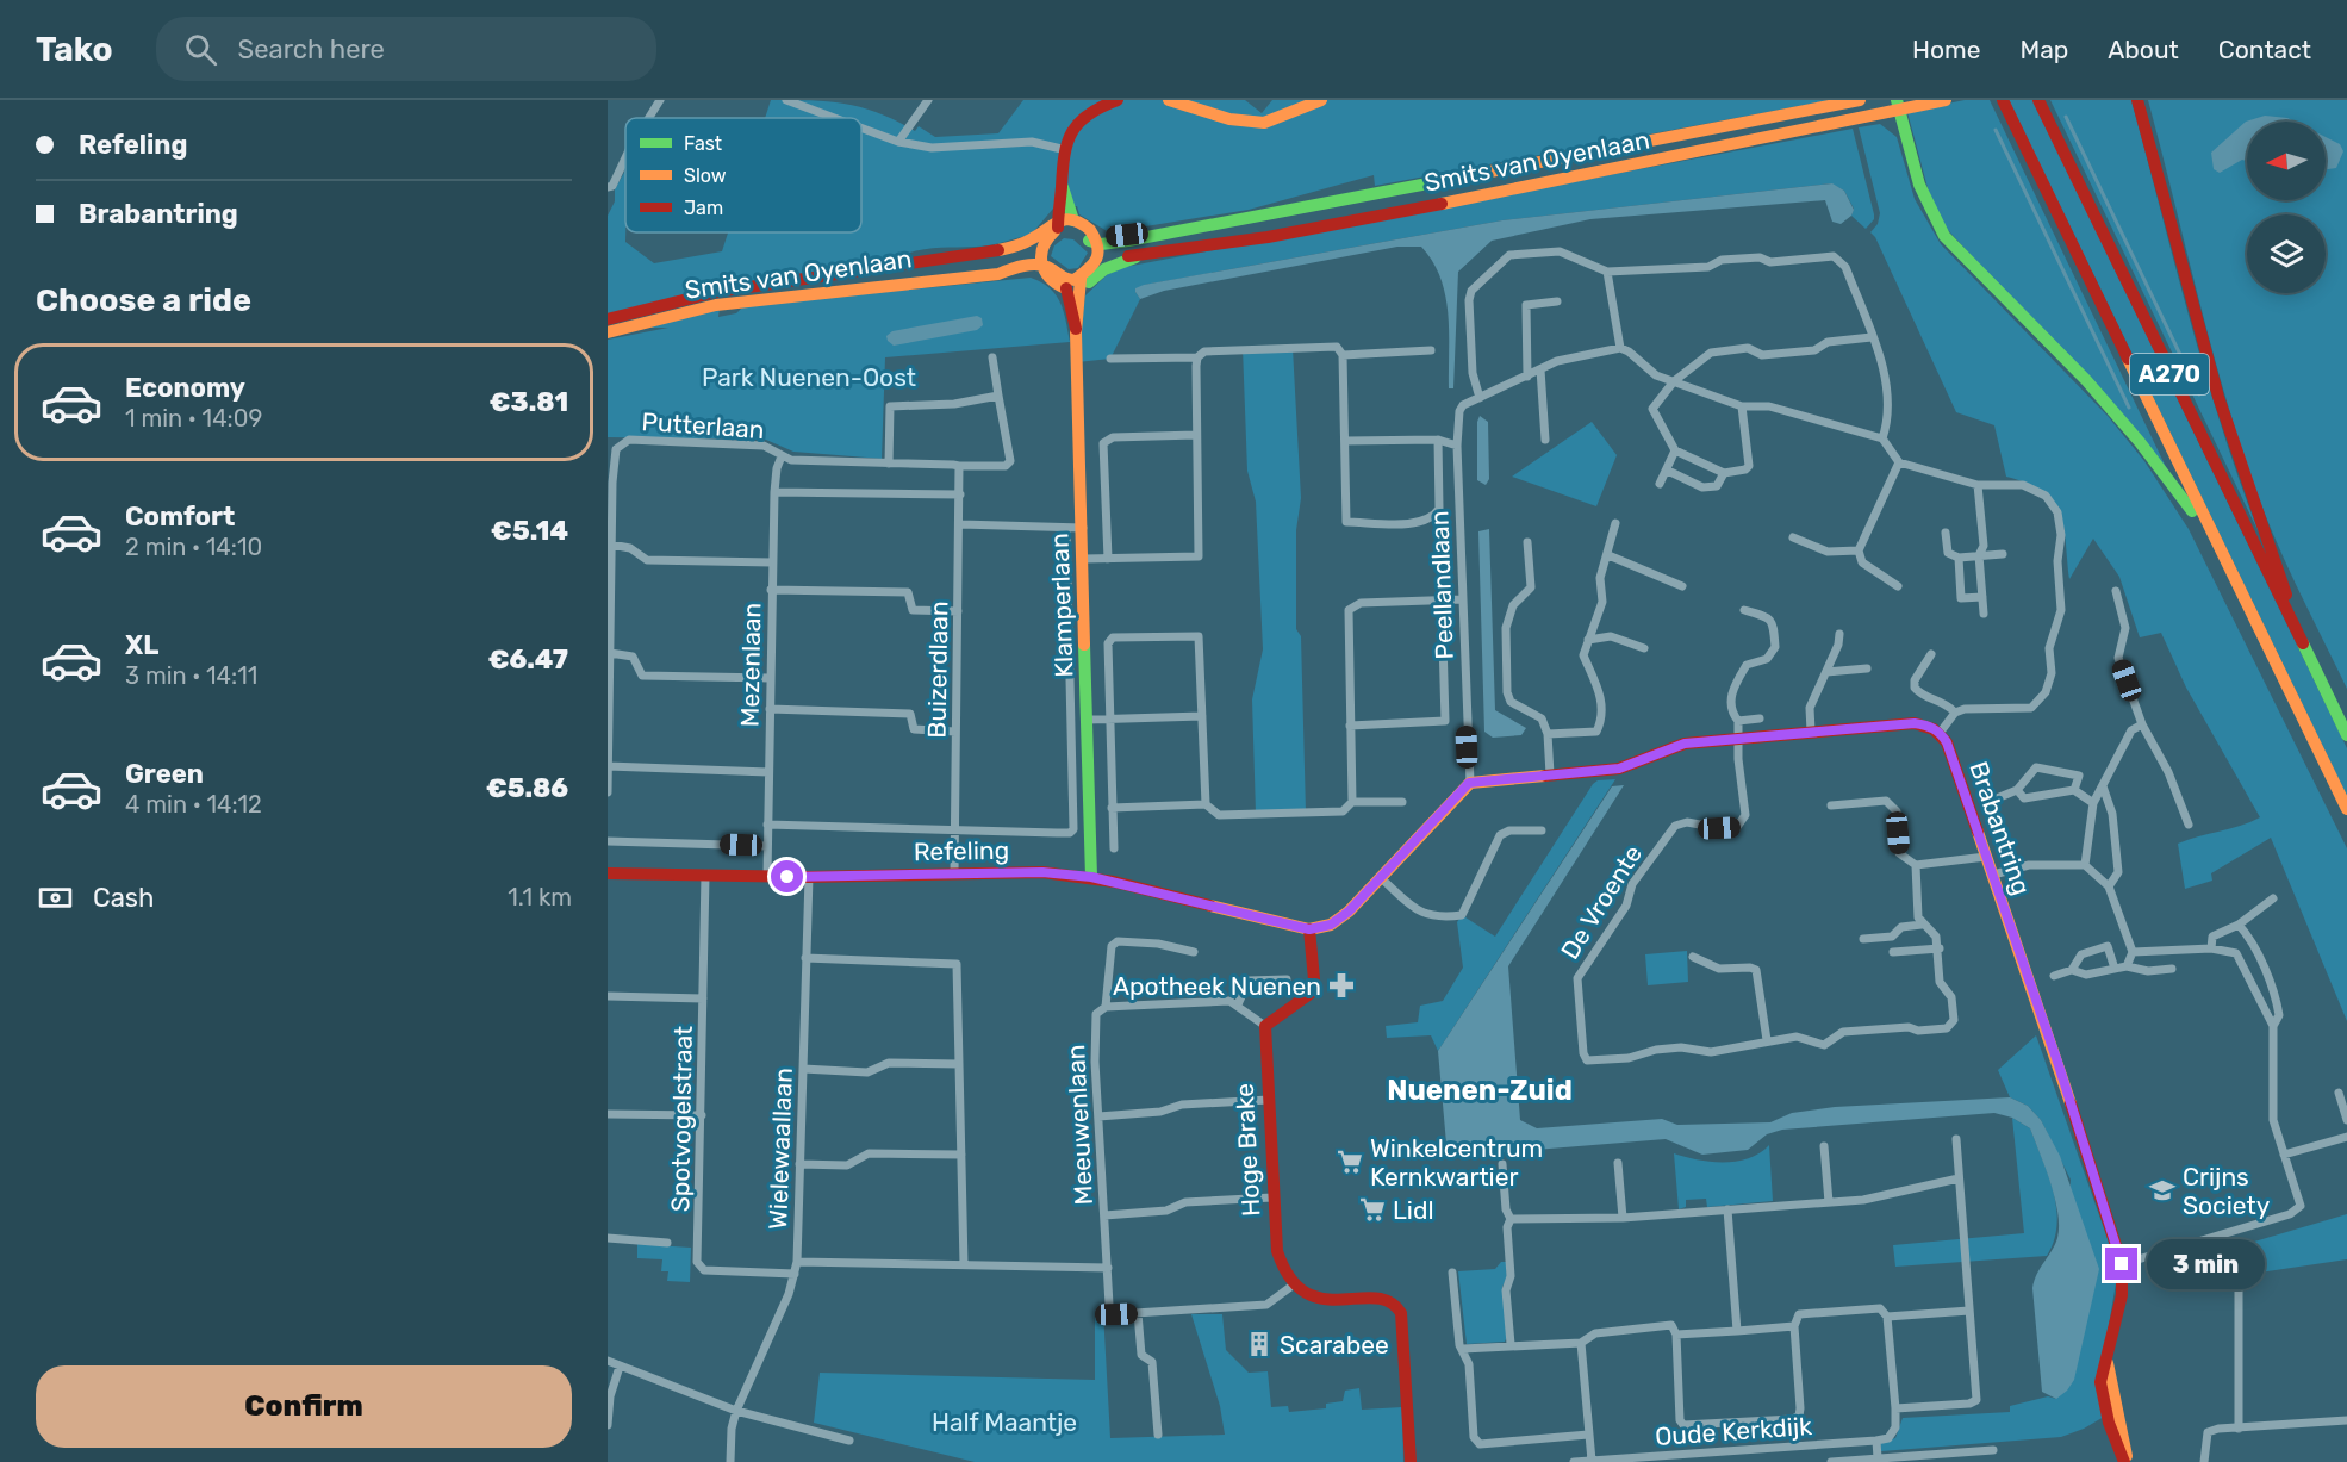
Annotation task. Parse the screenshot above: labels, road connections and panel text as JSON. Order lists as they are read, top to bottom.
{
  "streets": {
    "main road": [
      "Smits van Oyenlaan",
      "A270",
      "Klamperlaan",
      "Brabantring",
      "Refeling",
      "Hoge Brake"
    ],
    "street": [
      "Putterlaan",
      "Peellandlaan",
      "Mezenlaan",
      "Buizerdlaan",
      "De Vroente",
      "Spotvogelstraat",
      "Meeuwenlaan",
      "Wielewaallaan",
      "Oude Kerkdijk"
    ]
  },
  "crossings": [
    ["Smits van Oyenlaan", "A270"],
    ["Smits van Oyenlaan", "Klamperlaan"],
    ["Putterlaan", "Mezenlaan"],
    ["Putterlaan", "Buizerdlaan"],
    ["Klamperlaan", "Refeling"],
    ["Mezenlaan", "Refeling"],
    ["Buizerdlaan", "Refeling"],
    ["Refeling", "Spotvogelstraat"],
    ["Refeling", "Wielewaallaan"],
    ["Spotvogelstraat", "Wielewaallaan"]
  ],
  "districts": ["Nuenen-Zuid"],
  "parks": ["Park Nuenen-Oost", "Half Maantje"],
  "places": {
    "pharmacy": ["Apotheek Nuenen"],
    "supermarket": ["Winkelcentrum Kernkwartier", "Lidl"],
    "school or university": ["Crijns Society"],
    "building": ["Scarabee"]
  },
  "legend": ["Fast", "Slow", "Jam"],
  "north": "left",
  "page": {
    "header": "Tako",
    "search": "Search here",
    "nav": [
      "Home",
      "Map",
      "About",
      "Contact"
    ],
    "banner": ["Refeling", "Brabantring"],
    "heading": "Choose a ride",
    "list": [
      {
        "name": "Economy",
        "note": "1 min · 14:09",
        "value": "€3.81"
      },
      {
        "name": "Comfort",
        "note": "2 min · 14:10",
        "value": "€5.14"
      },
      {
        "name": "XL",
        "note": "3 min · 14:11",
        "value": "€6.47"
      },
      {
        "name": "Green",
        "note": "4 min · 14:12",
        "value": "€5.86"
      }
    ],
    "pay": ["Cash", "1.1 km"],
    "bubble": "3 min",
    "buttons": "Confirm"
  }
}
